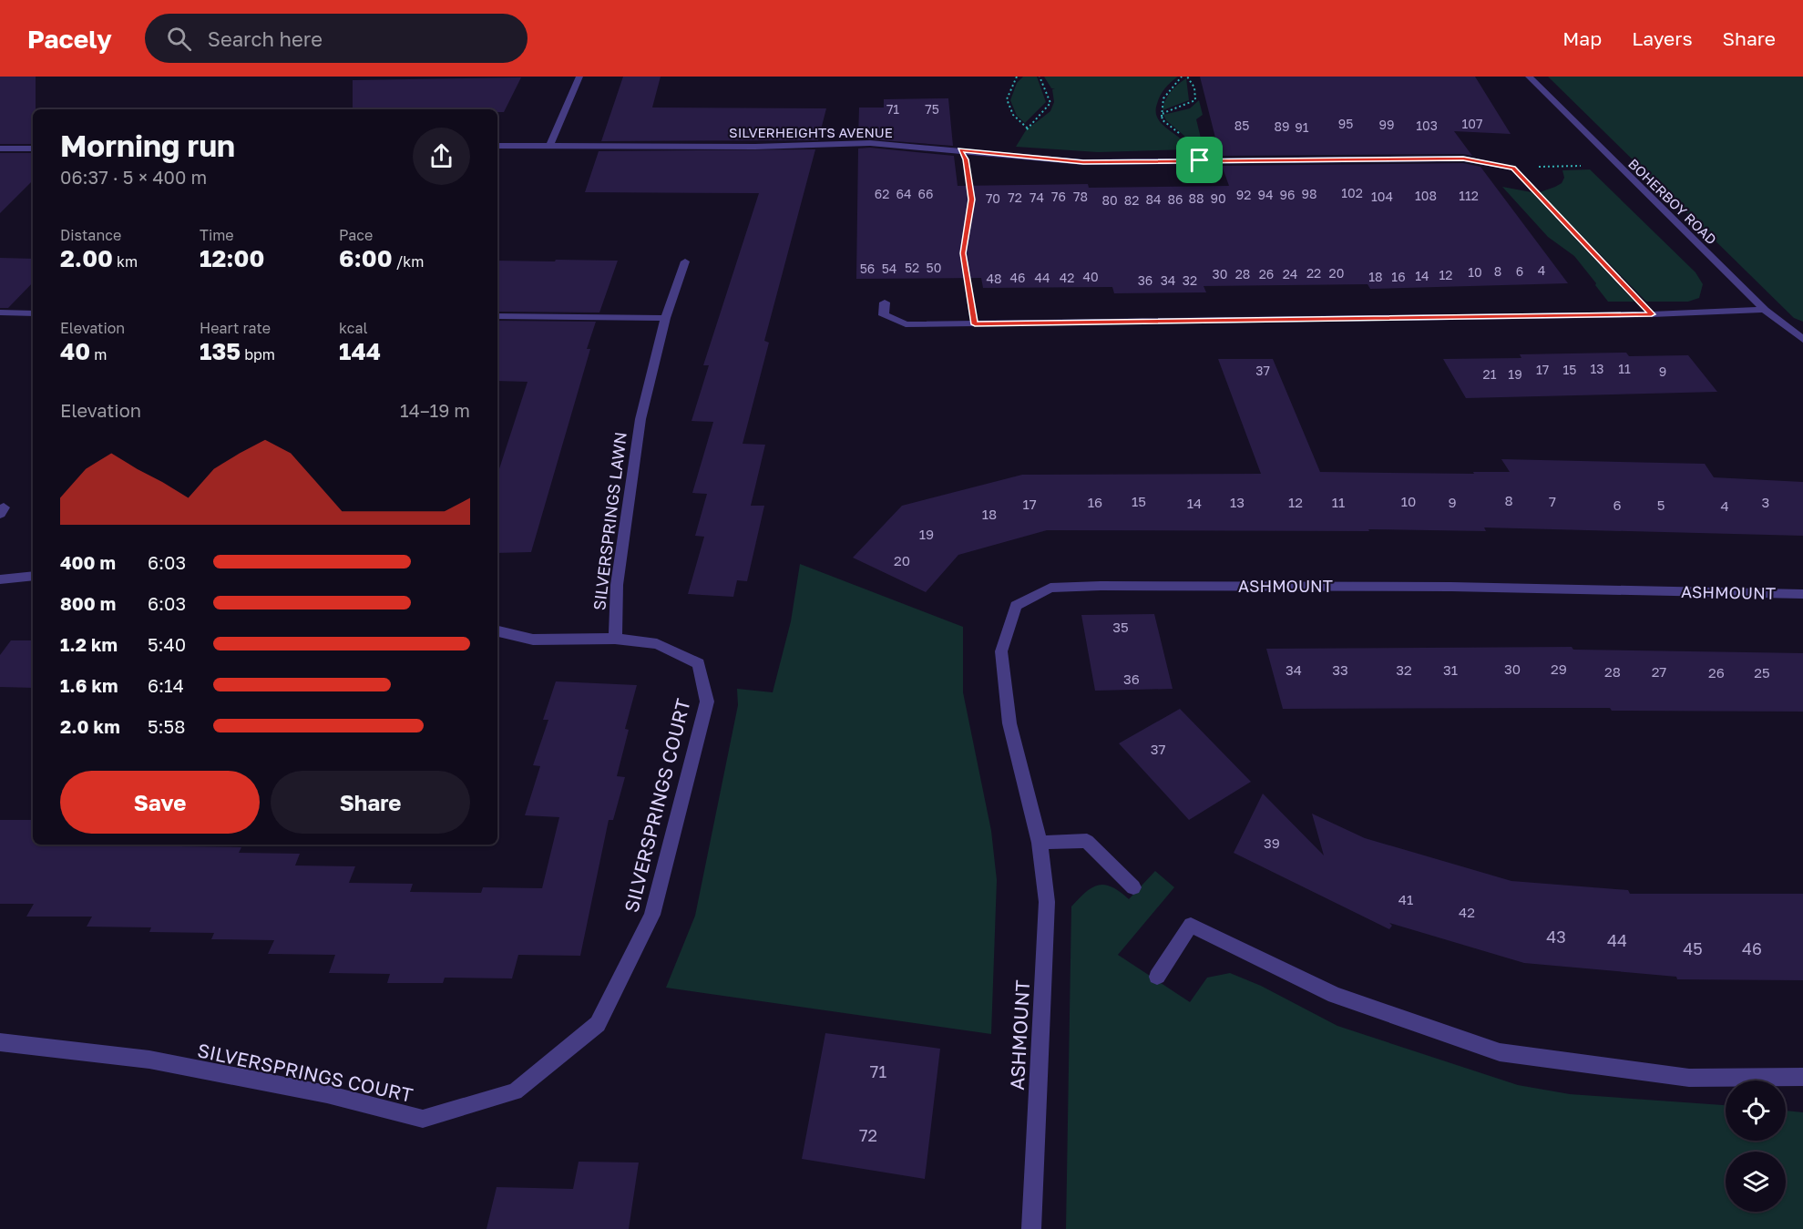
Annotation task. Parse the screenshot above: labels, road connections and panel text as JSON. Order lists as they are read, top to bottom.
{
  "streets": {
    "street": [
      "SILVERHEIGHTS AVENUE",
      "BOHERBOY ROAD",
      "SILVERSPRINGS LAWN",
      "ASHMOUNT",
      "SILVERSPRINGS COURT"
    ]
  },
  "crossings": [
    ["SILVERSPRINGS LAWN", "SILVERSPRINGS COURT"]
  ],
  "house_numbers": [
    "71",
    "75",
    "95",
    "107",
    "99",
    "85",
    "103",
    "89",
    "91",
    "102",
    "62",
    "64",
    "66",
    "98",
    "92",
    "94",
    "96",
    "108",
    "112",
    "76",
    "78",
    "104",
    "72",
    "74",
    "70",
    "88",
    "90",
    "84",
    "86",
    "80",
    "82",
    "52",
    "50",
    "56",
    "54",
    "4",
    "8",
    "6",
    "10",
    "22",
    "20",
    "30",
    "28",
    "26",
    "24",
    "12",
    "14",
    "40",
    "18",
    "16",
    "46",
    "44",
    "42",
    "48",
    "36",
    "34",
    "32",
    "13",
    "11",
    "17",
    "15",
    "37",
    "9",
    "21",
    "19",
    "8",
    "15",
    "10",
    "7",
    "16",
    "13",
    "12",
    "11",
    "9",
    "3",
    "14",
    "17",
    "6",
    "5",
    "4",
    "18",
    "19",
    "20",
    "35",
    "30",
    "29",
    "34",
    "33",
    "32",
    "31",
    "28",
    "27",
    "26",
    "25",
    "36",
    "37",
    "39",
    "41",
    "42",
    "43",
    "44",
    "45",
    "46",
    "71",
    "72"
  ],
  "page": {
    "header": "Pacely",
    "search": "Search here",
    "nav": ["Map", "Layers", "Share"],
    "heading": ["Morning run", "06:37 · 5 × 400 m"],
    "stats": [
      ["Distance", "2.00 km"],
      ["Time", "12:00"],
      ["Pace", "6:00 /km"],
      ["Elevation", "40 m"],
      ["Heart rate", "135 bpm"],
      ["kcal", "144"]
    ],
    "chart": ["Elevation", "14–19 m"],
    "list": [
      {
        "name": "400 m",
        "note": "6:03"
      },
      {
        "name": "800 m",
        "note": "6:03"
      },
      {
        "name": "1.2 km",
        "note": "5:40"
      },
      {
        "name": "1.6 km",
        "note": "6:14"
      },
      {
        "name": "2.0 km",
        "note": "5:58"
      }
    ],
    "buttons": ["Save", "Share"]
  }
}
